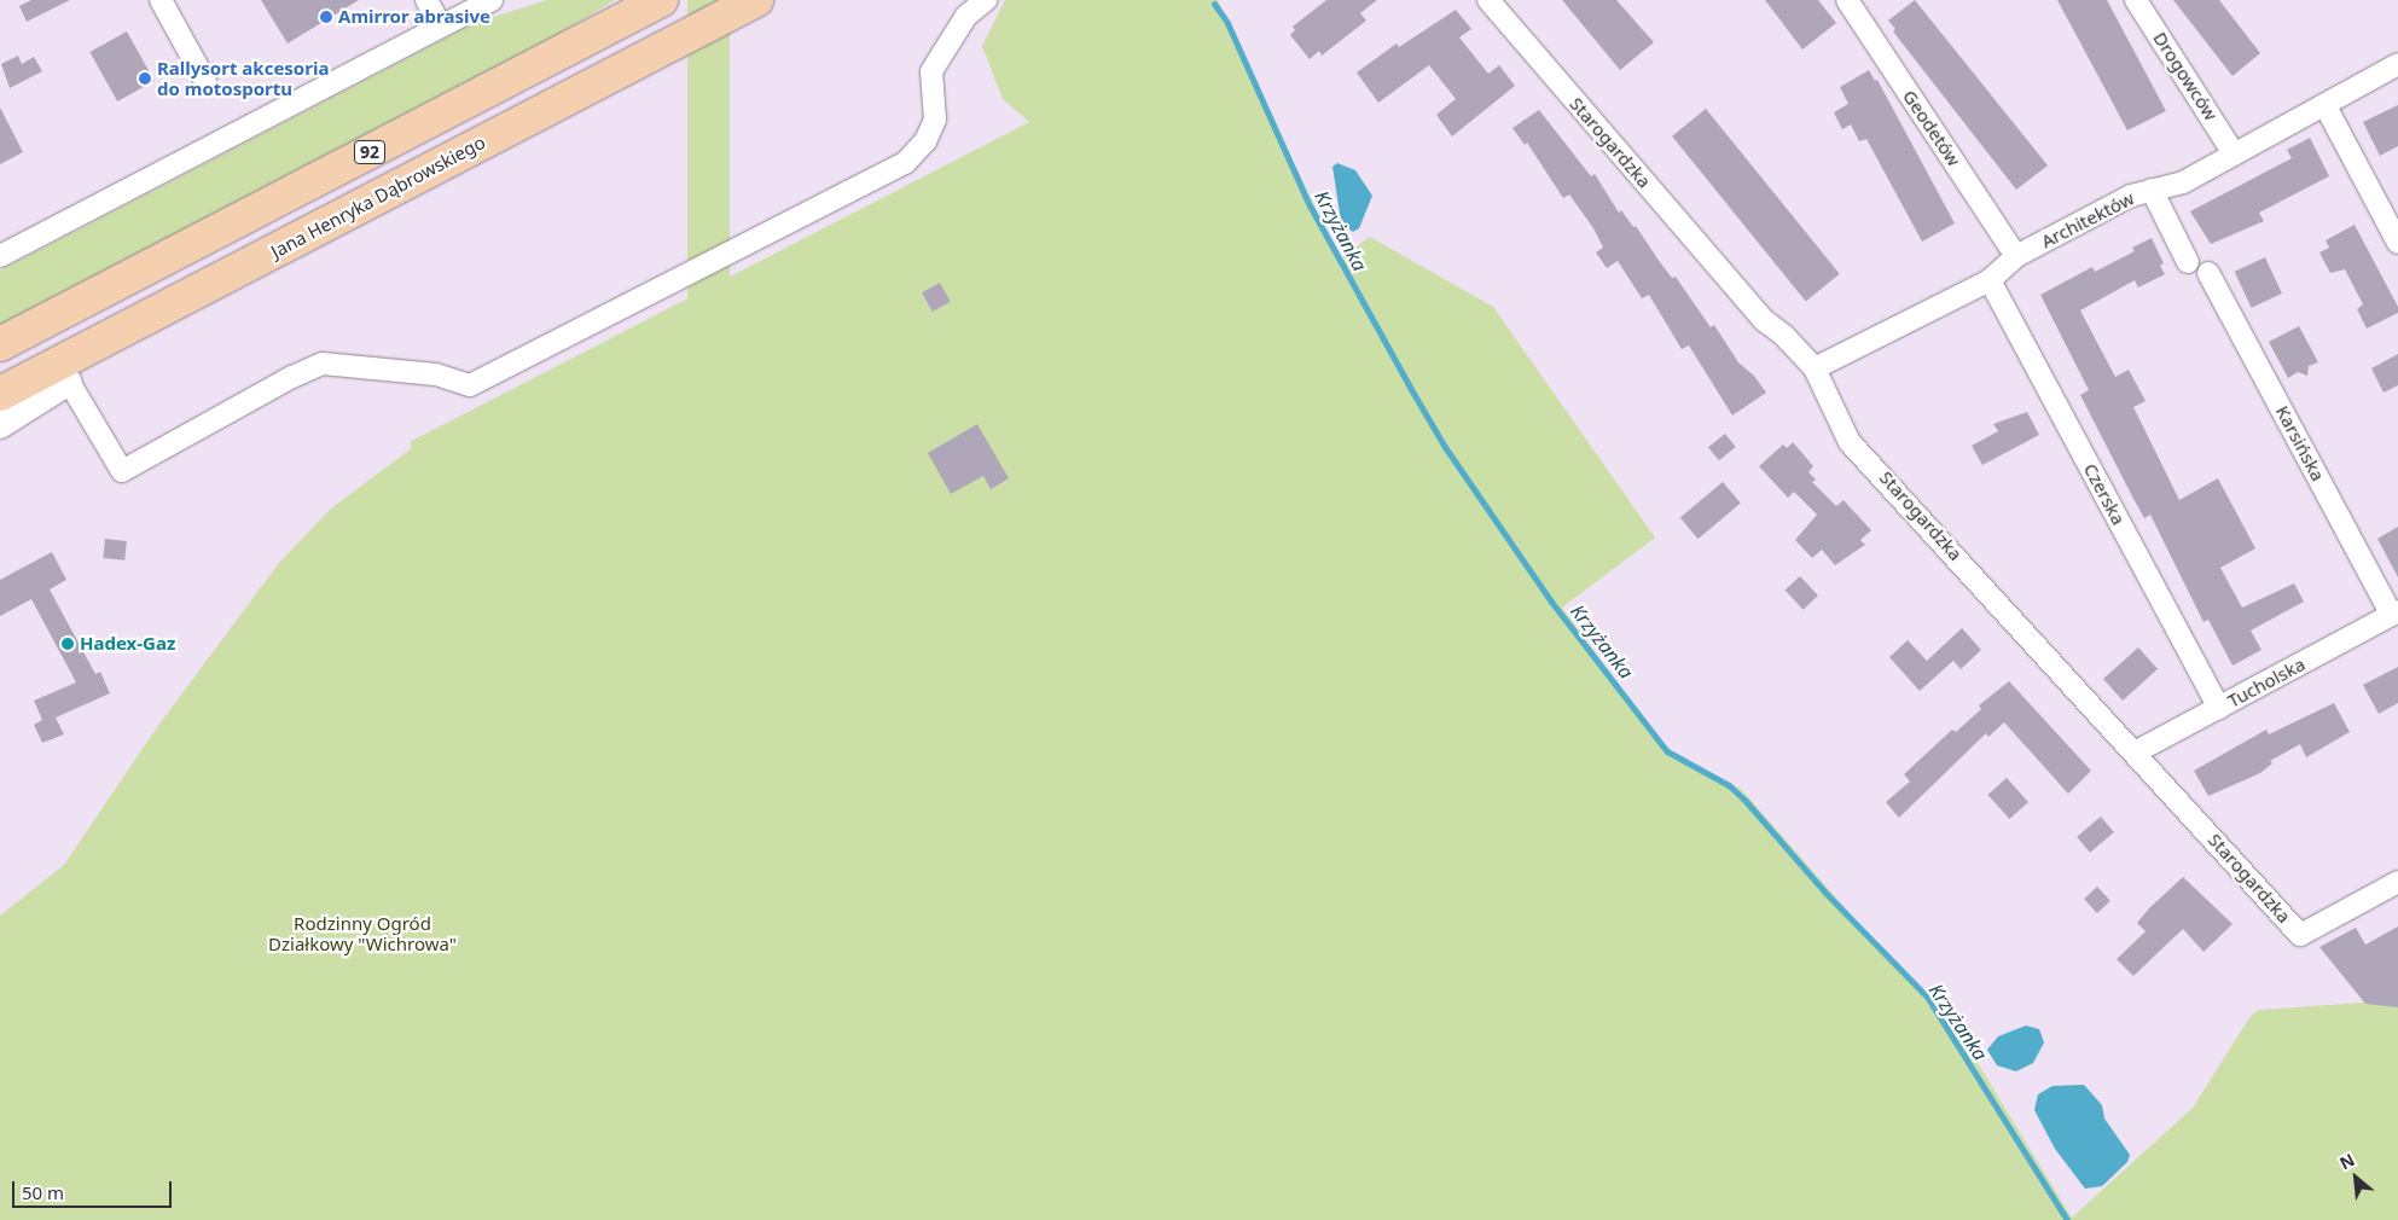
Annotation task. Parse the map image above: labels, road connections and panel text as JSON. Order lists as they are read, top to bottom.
{
  "streets": {
    "main road": ["92", "Jana Henryka Dąbrowskiego"],
    "street": [
      "Drogowców",
      "Geodetów",
      "Starogardzka",
      "Architektów",
      "Karsińska",
      "Czerska",
      "Tucholska"
    ]
  },
  "crossings": [
    ["Drogowców", "Architektów"],
    ["Geodetów", "Architektów"],
    ["Starogardzka", "Architektów"],
    ["Starogardzka", "Tucholska"],
    ["Architektów", "Czerska"],
    ["Karsińska", "Tucholska"],
    ["Czerska", "Tucholska"]
  ],
  "water": ["Krzyżanka"],
  "parks": ["Rodzinny Ogród Działkowy \"Wichrowa\""],
  "places": ["Amirror abrasive", "Rallysort akcesoria do motosportu", "Hadex-Gaz"],
  "scale_bar": "50 m",
  "north": "top left"
}
